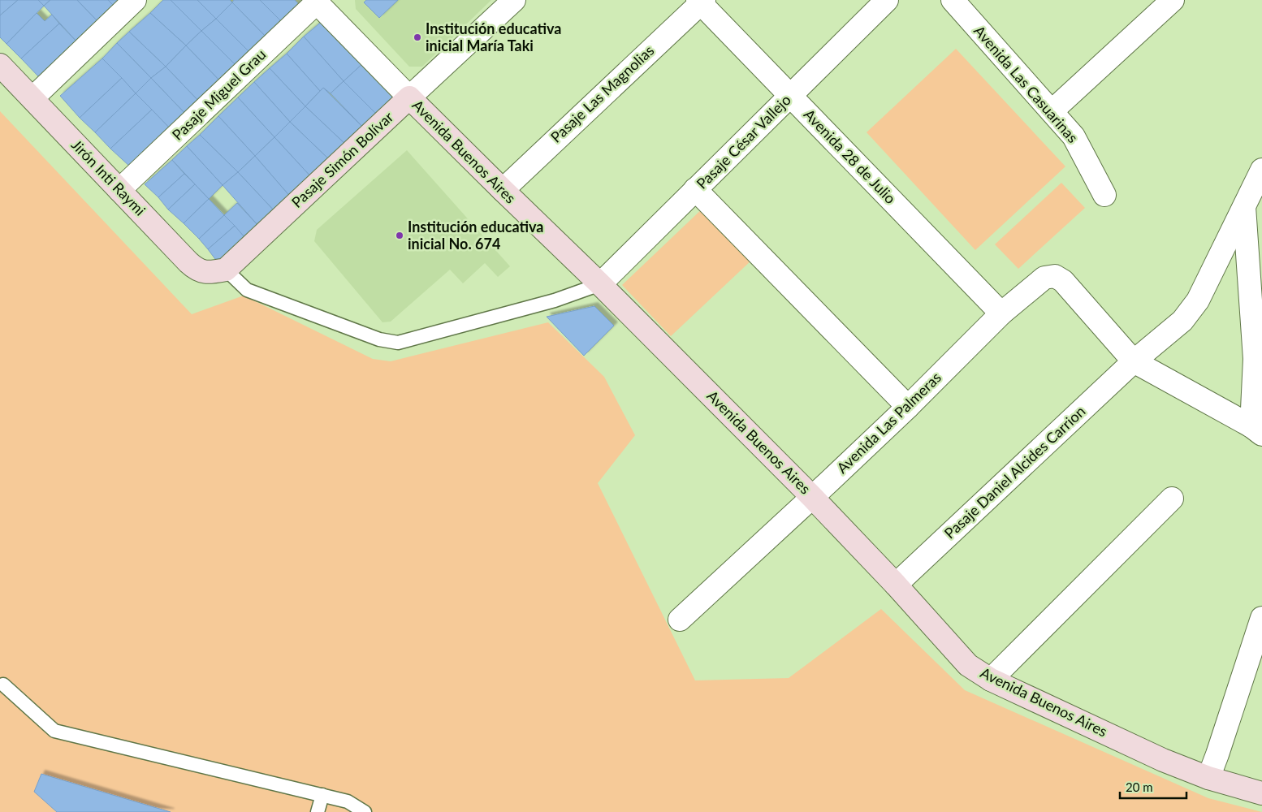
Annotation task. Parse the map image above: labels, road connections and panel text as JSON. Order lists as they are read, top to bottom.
{
  "streets": {
    "street": [
      "Avenida Las Casuarinas",
      "Pasaje Las Magnolias",
      "Pasaje Miguel Grau",
      "Pasaje César Vallejo",
      "Avenida Buenos Aires",
      "Avenida 28 de Julio",
      "Pasaje Simón Bolívar",
      "Jirón Inti Raymi",
      "Avenida Las Palmeras",
      "Pasaje Daniel Alcides Carrion"
    ]
  },
  "crossings": [
    ["Pasaje Las Magnolias", "Avenida Buenos Aires"],
    ["Pasaje Las Magnolias", "Avenida 28 de Julio"],
    ["Pasaje Miguel Grau", "Avenida Buenos Aires"],
    ["Pasaje Miguel Grau", "Jirón Inti Raymi"],
    ["Pasaje César Vallejo", "Avenida Buenos Aires"],
    ["Pasaje César Vallejo", "Avenida 28 de Julio"],
    ["Avenida Buenos Aires", "Pasaje Simón Bolívar"],
    ["Avenida Buenos Aires", "Avenida Las Palmeras"],
    ["Avenida Buenos Aires", "Pasaje Daniel Alcides Carrion"],
    ["Avenida 28 de Julio", "Avenida Las Palmeras"],
    ["Pasaje Simón Bolívar", "Jirón Inti Raymi"],
    ["Avenida Las Palmeras", "Pasaje Daniel Alcides Carrion"]
  ],
  "places": ["Institución educativa inicial María Taki", "Institución educativa inicial No. 674"],
  "scale_bar": "20 m"
}
